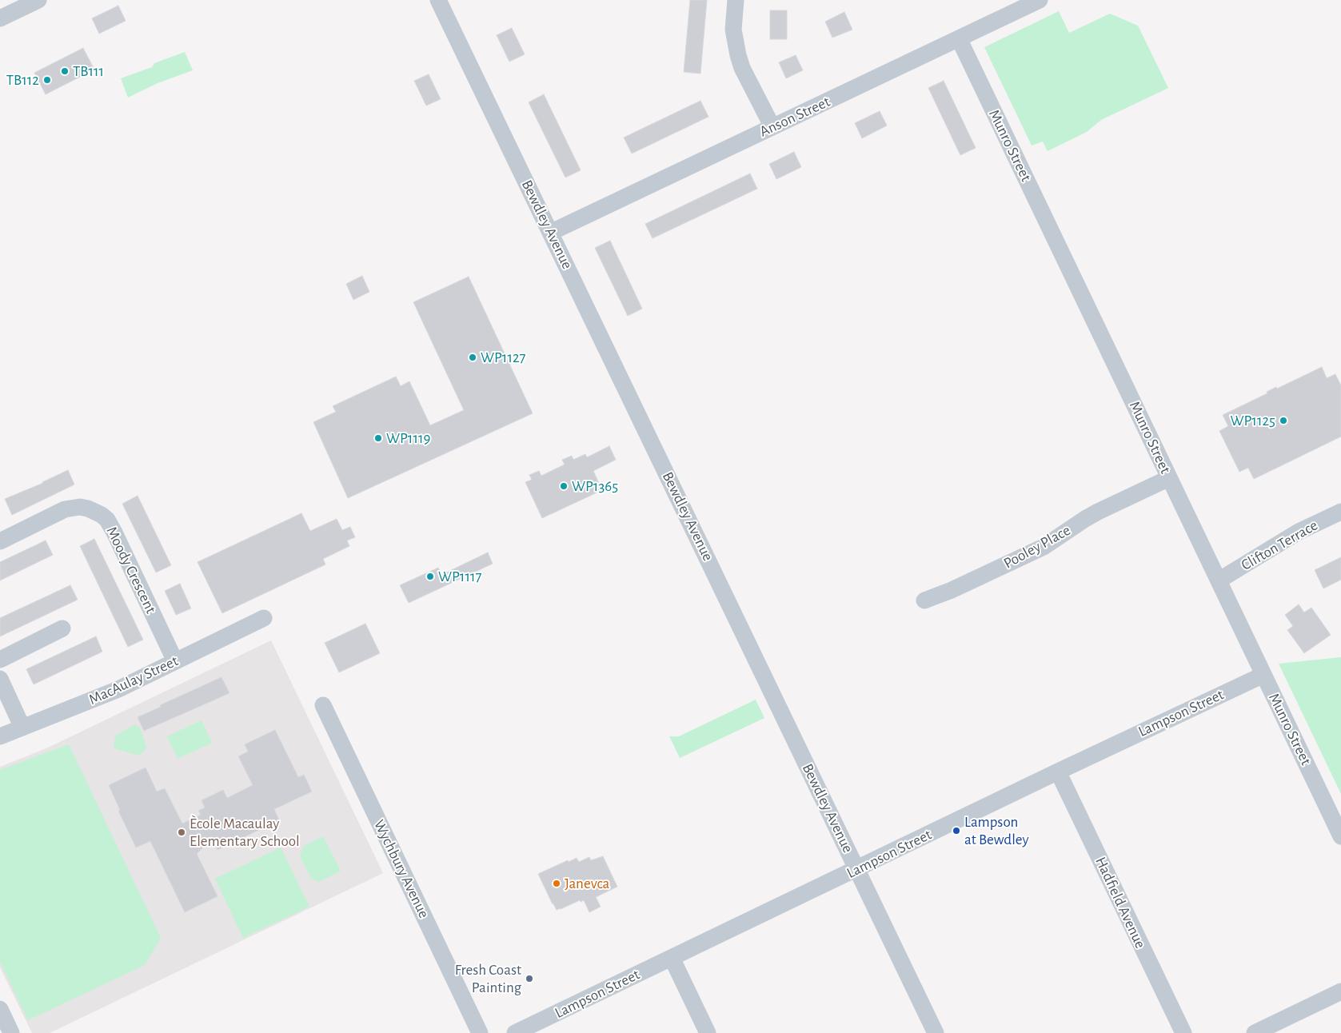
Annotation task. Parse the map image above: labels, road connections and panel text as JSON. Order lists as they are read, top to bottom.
{
  "streets": {
    "street": [
      "Anson Street",
      "Munro Street",
      "Bewdley Avenue",
      "Clifton Terrace",
      "Pooley Place",
      "Moody Crescent",
      "MacAulay Street",
      "Lampson Street",
      "Wychbury Avenue",
      "Hadfield Avenue"
    ]
  },
  "crossings": [
    ["Anson Street", "Munro Street"],
    ["Anson Street", "Bewdley Avenue"],
    ["Munro Street", "Clifton Terrace"],
    ["Munro Street", "Pooley Place"],
    ["Munro Street", "Lampson Street"],
    ["Bewdley Avenue", "Lampson Street"],
    ["Moody Crescent", "MacAulay Street"],
    ["Lampson Street", "Hadfield Avenue"]
  ],
  "places": [
    "TB111",
    "TB112",
    "WP1127",
    "WP1125",
    "WP1119",
    "WP1365",
    "WP1117",
    "Lampson at Bewdley",
    "Ècole Macaulay Elementary School",
    "Janevca",
    "Fresh Coast Painting"
  ]
}
